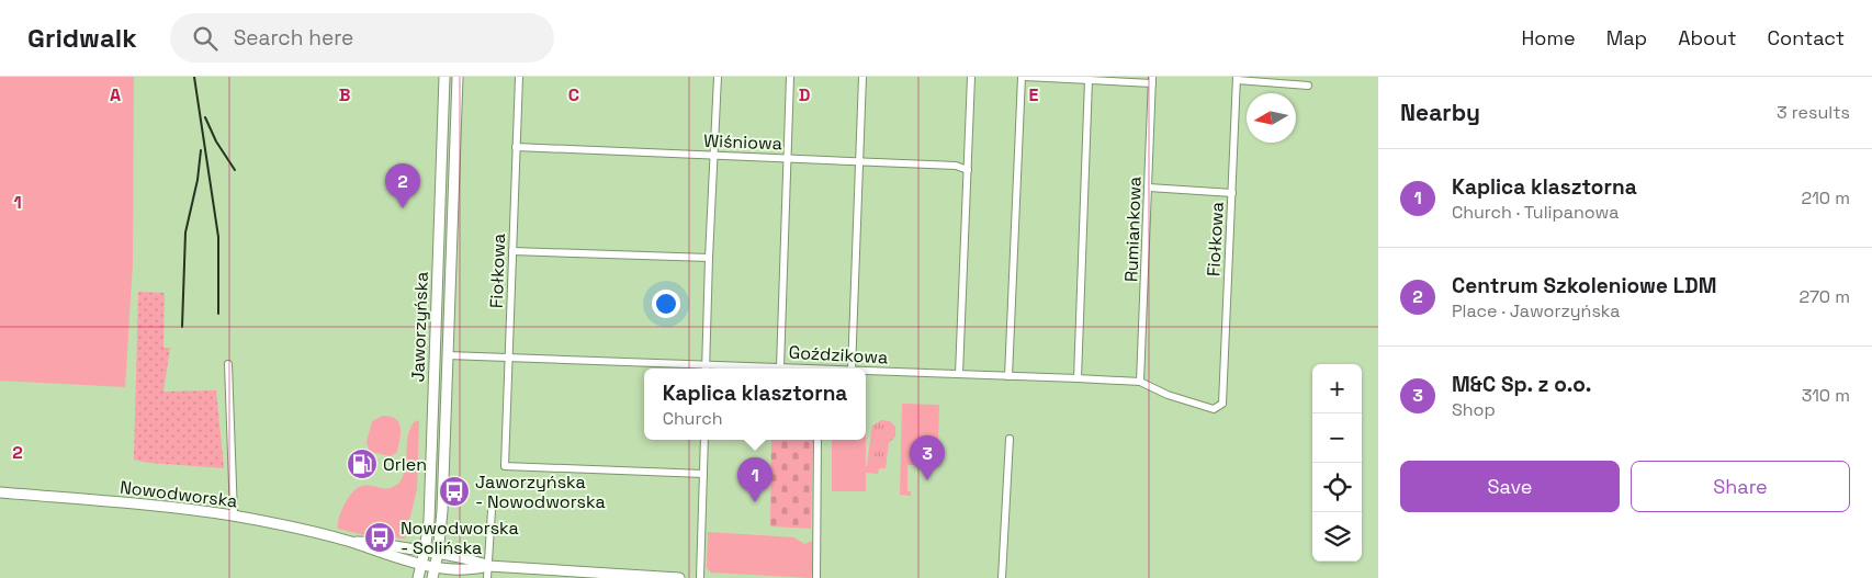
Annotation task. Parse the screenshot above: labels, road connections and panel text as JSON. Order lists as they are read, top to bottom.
{
  "streets": {
    "main road": ["Jaworzyńska", "Nowodworska"],
    "street": [
      "Wiśniowa",
      "Rumiankowa",
      "Fiołkowa",
      "Goździkowa"
    ]
  },
  "crossings": [
    ["Wiśniowa", "Fiołkowa"],
    ["Rumiankowa", "Goździkowa"],
    ["Fiołkowa", "Goździkowa"],
    ["Jaworzyńska", "Goździkowa"],
    ["Jaworzyńska", "Nowodworska"]
  ],
  "places": {
    "fuel station": ["Orlen"],
    "bus stop": ["Jaworzyńska - Nowodworska", "Nowodworska - Solińska"]
  },
  "north": "left",
  "page": {
    "header": "Gridwalk",
    "search": "Search here",
    "nav": [
      "Home",
      "Map",
      "About",
      "Contact"
    ],
    "heading": ["Nearby", "3 results"],
    "list": [
      {
        "mark": "1",
        "name": "Kaplica klasztorna",
        "note": "Church · Tulipanowa",
        "value": "210 m"
      },
      {
        "mark": "2",
        "name": "Centrum Szkoleniowe LDM",
        "note": "Place · Jaworzyńska",
        "value": "270 m"
      },
      {
        "mark": "3",
        "name": "M&C Sp. z o.o.",
        "note": "Shop",
        "value": "310 m"
      }
    ],
    "pins": ["2", "3", "1"],
    "map_buttons": ["+", "−"],
    "popup": ["Kaplica klasztorna", "Church"],
    "buttons": ["Save", "Share"]
  },
  "grid": {
    "columns": [
      "A",
      "B",
      "C",
      "D",
      "E"
    ],
    "rows": ["1", "2"]
  }
}
